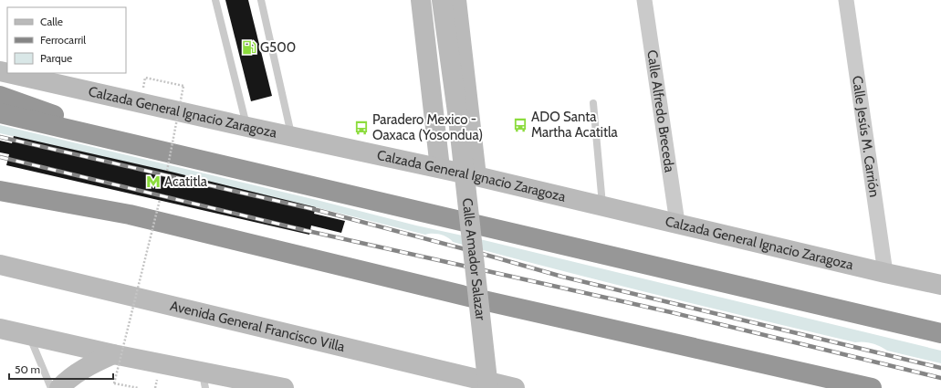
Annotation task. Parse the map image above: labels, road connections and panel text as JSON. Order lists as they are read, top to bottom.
{
  "streets": {
    "main road": ["Calzada General Ignacio Zaragoza", "Calle Amador Salazar", "Avenida General Francisco Villa"],
    "street": ["Calle Alfredo Breceda", "Calle Jesús M. Carrión"]
  },
  "crossings": [
    ["Calle Alfredo Breceda", "Calzada General Ignacio Zaragoza"],
    ["Calzada General Ignacio Zaragoza", "Calle Jesús M. Carrión"]
  ],
  "places": {
    "fuel station": ["G500"],
    "bus stop": ["ADO Santa Martha Acatitla", "Paradero Mexico - Oaxaca (Yosondua)"],
    "metro station": ["Acatitla"]
  },
  "legend": ["Calle", "Ferrocarril", "Parque"],
  "scale_bar": "50 m"
}
